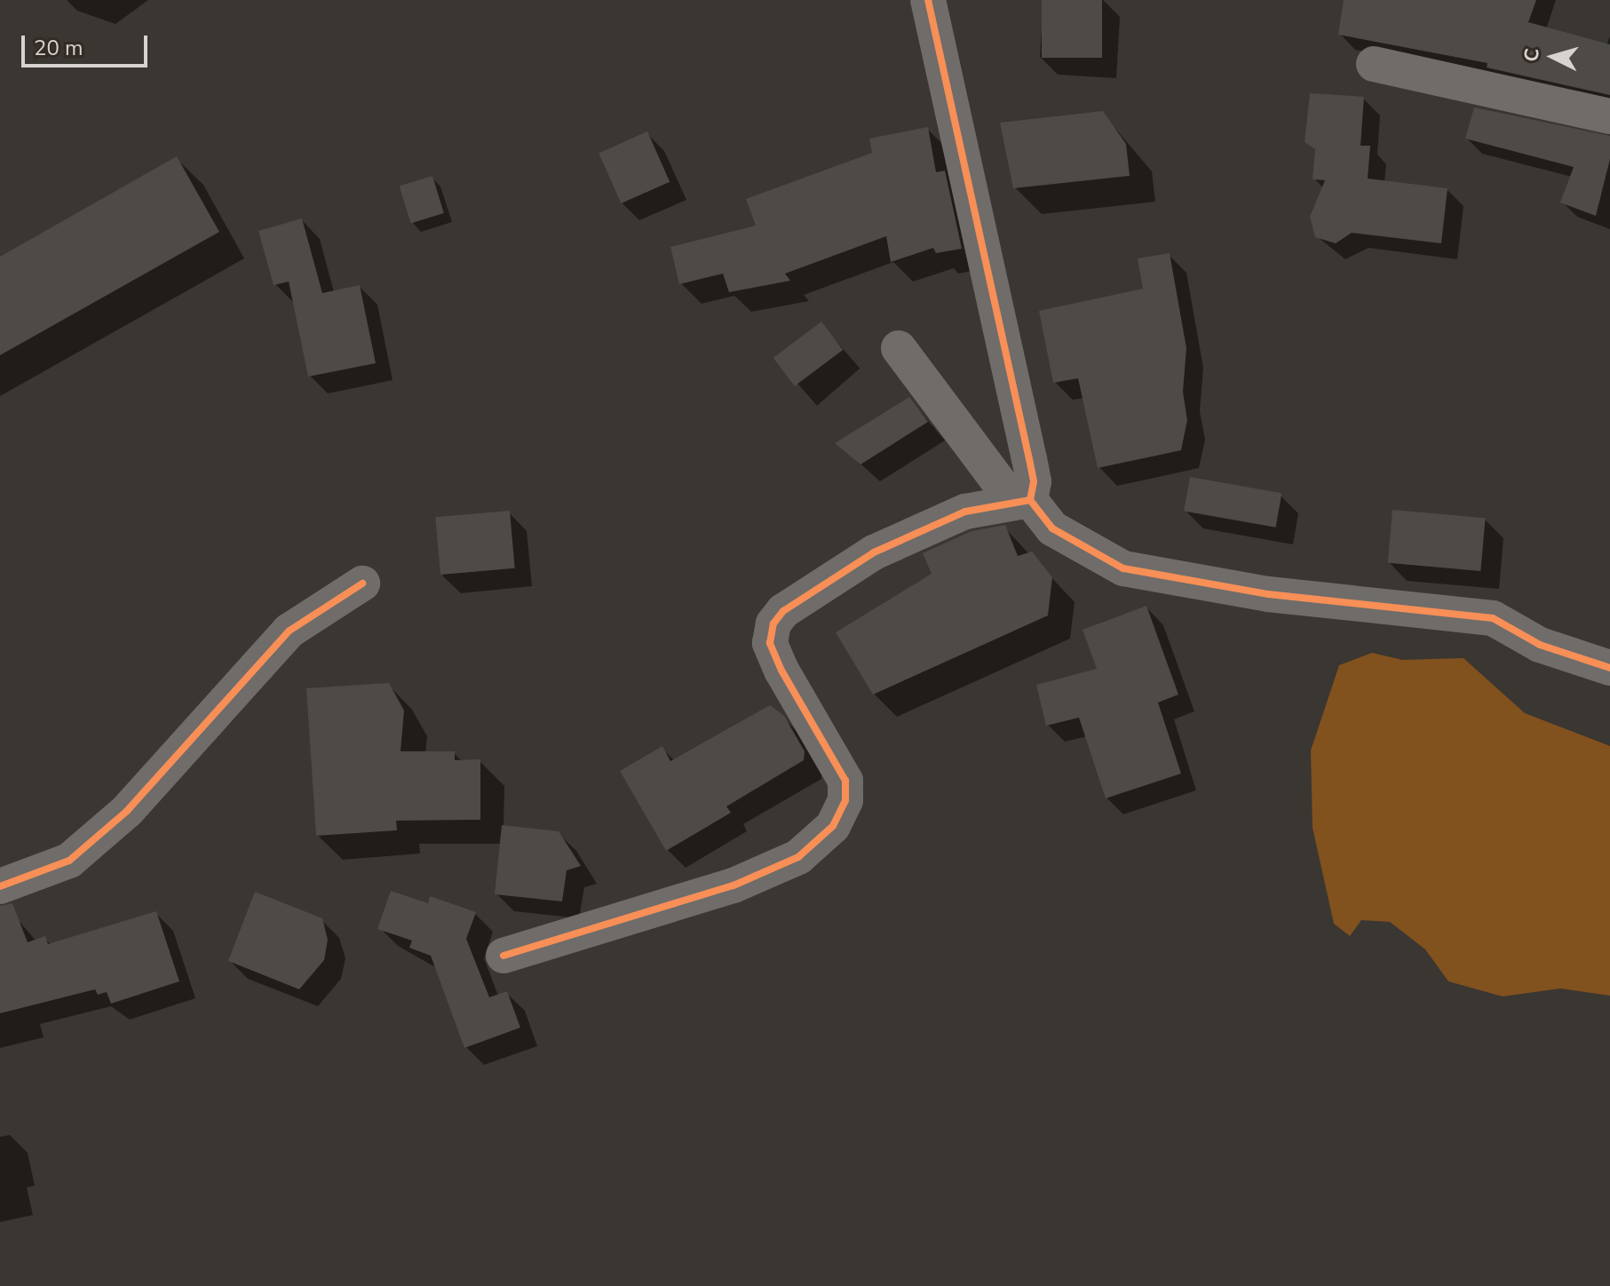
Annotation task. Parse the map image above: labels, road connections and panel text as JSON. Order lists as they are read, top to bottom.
{
  "scale_bar": "20 m",
  "north": "left"
}
